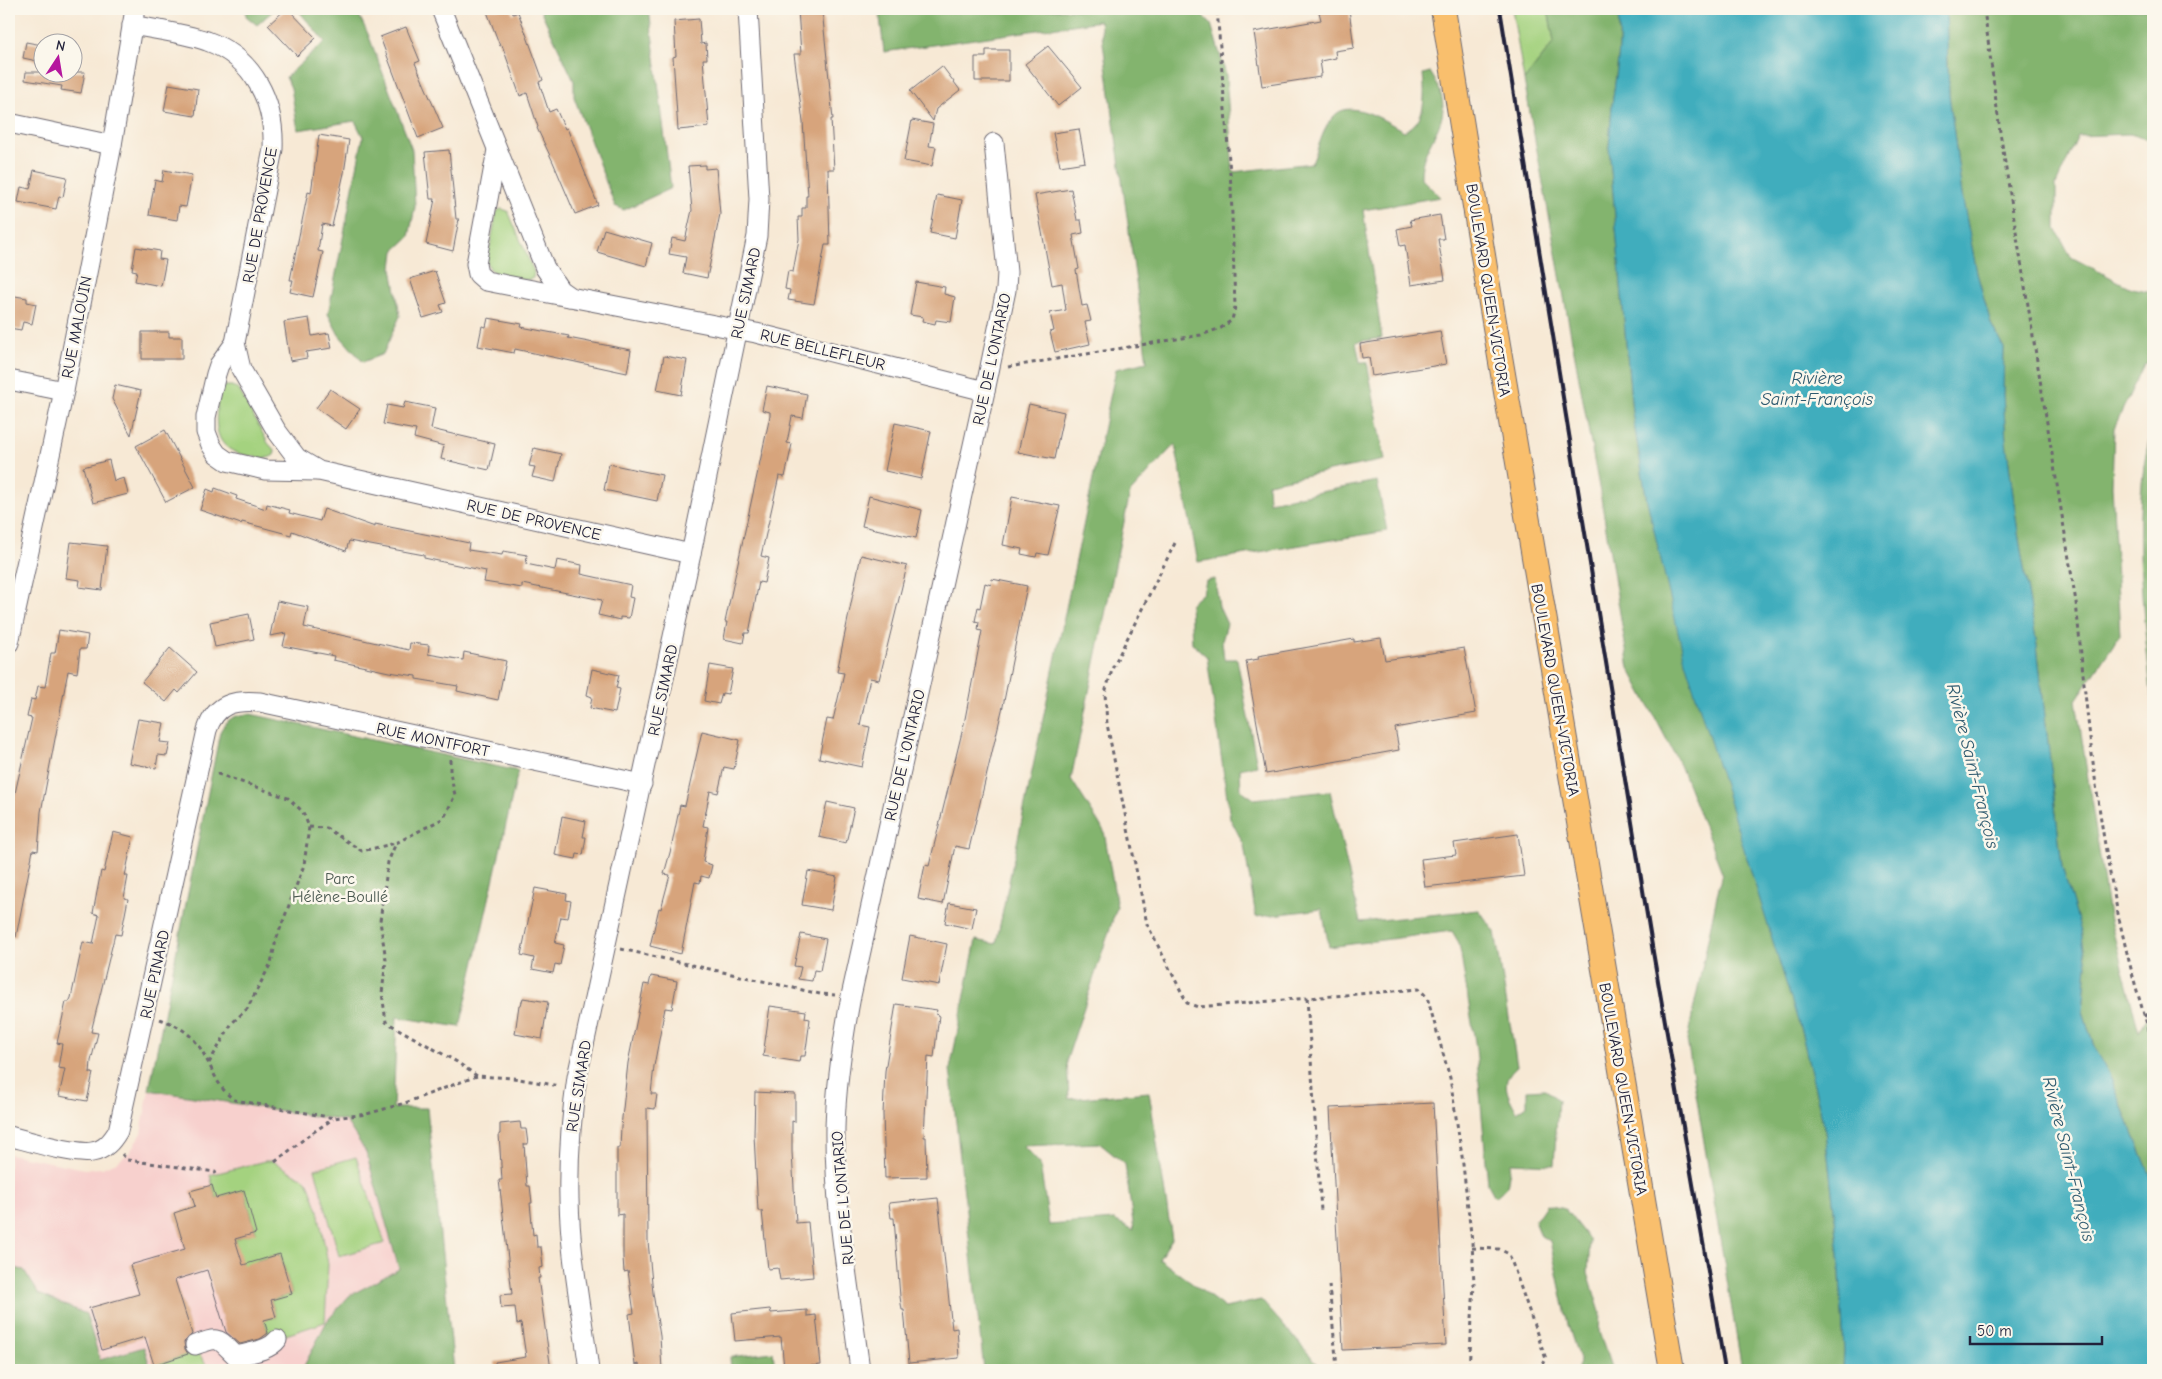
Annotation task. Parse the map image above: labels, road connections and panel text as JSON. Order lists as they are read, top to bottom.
{
  "streets": {
    "main road": ["BOULEVARD QUEEN-VICTORIA"],
    "street": [
      "RUE DE PROVENCE",
      "RUE SIMARD",
      "RUE MALOUIN",
      "RUE BELLEFLEUR",
      "RUE DE L'ONTARIO",
      "RUE MONTFORT",
      "RUE PINARD"
    ]
  },
  "crossings": [
    ["RUE DE PROVENCE", "RUE SIMARD"],
    ["RUE DE PROVENCE", "RUE MALOUIN"],
    ["RUE SIMARD", "RUE BELLEFLEUR"],
    ["RUE SIMARD", "RUE MONTFORT"],
    ["RUE BELLEFLEUR", "RUE DE L'ONTARIO"],
    ["RUE MONTFORT", "RUE PINARD"]
  ],
  "water": ["Rivière Saint-François"],
  "parks": ["Parc Hélène-Boullé"],
  "scale_bar": "50 m",
  "north": "top"
}
